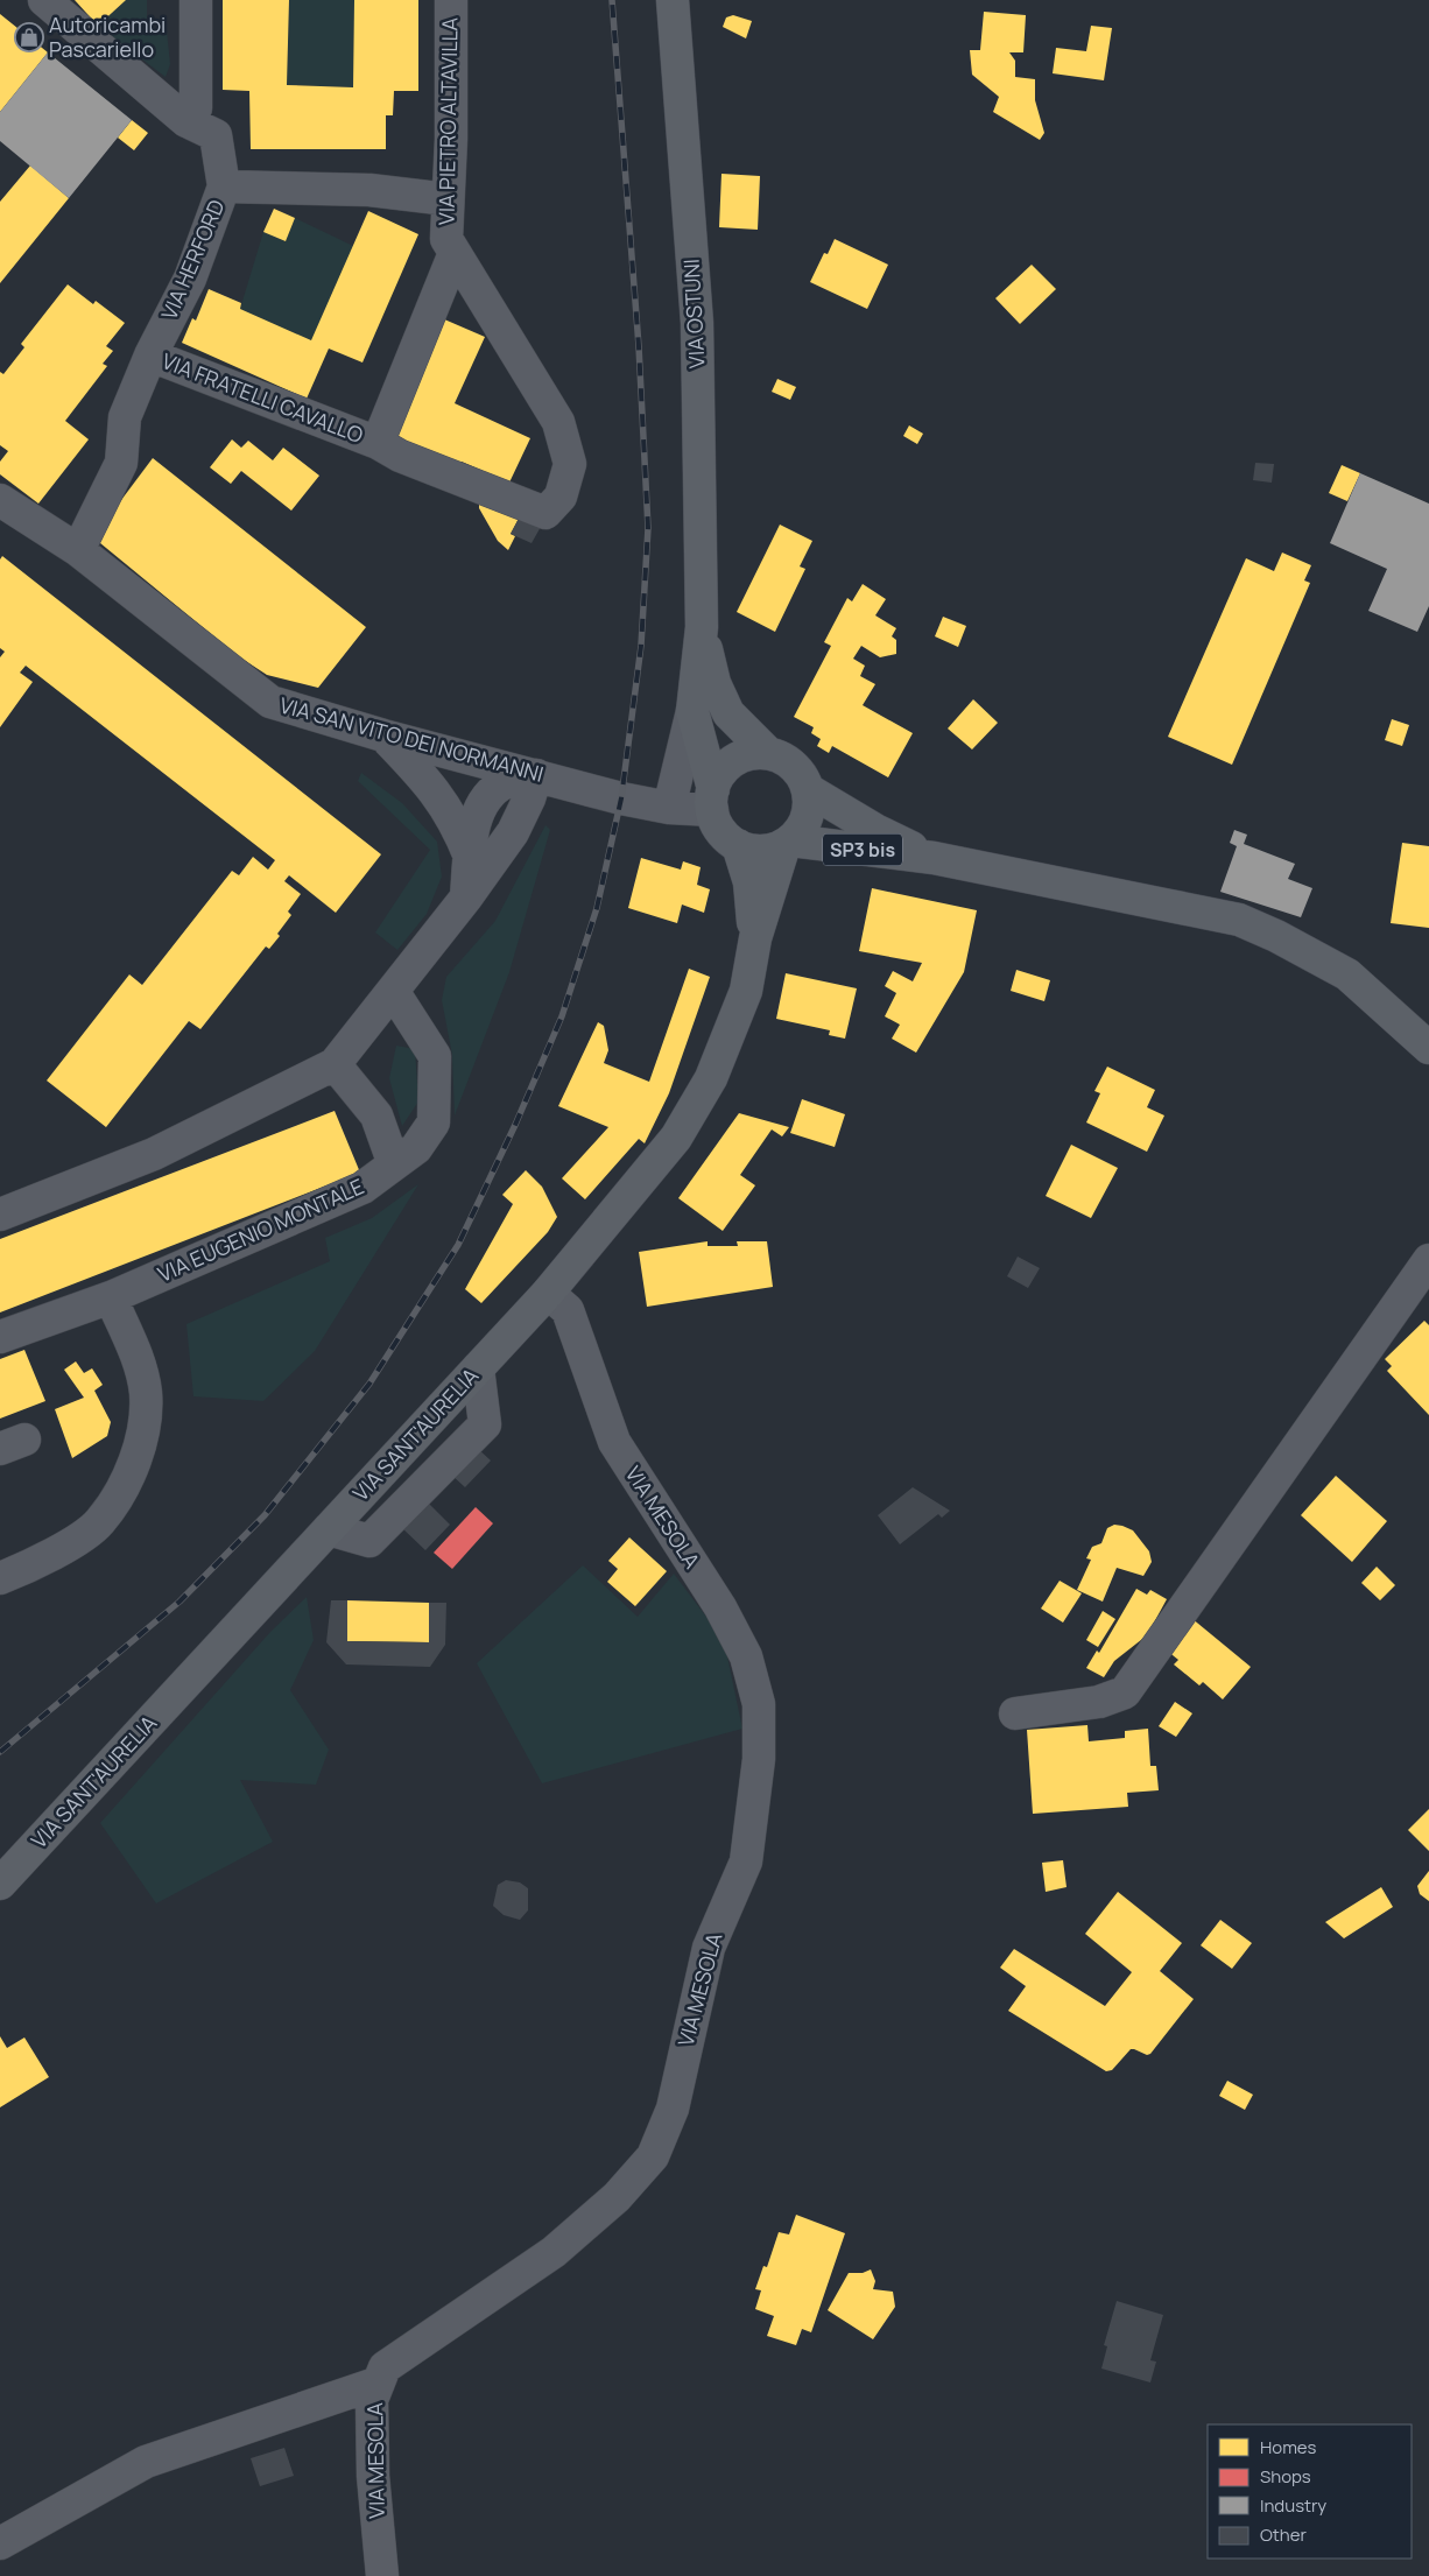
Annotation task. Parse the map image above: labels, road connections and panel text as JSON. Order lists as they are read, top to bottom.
{
  "streets": {
    "main road": ["VIA OSTUNI", "SP3 bis", "VIA SANT'AURELIA"],
    "street": [
      "VIA PIETRO ALTAVILLA",
      "VIA HERFORD",
      "VIA FRATELLI CAVALLO",
      "VIA SAN VITO DEI NORMANNI",
      "VIA EUGENIO MONTALE",
      "VIA MESOLA"
    ]
  },
  "crossings": [
    ["VIA PIETRO ALTAVILLA", "VIA FRATELLI CAVALLO"],
    ["VIA HERFORD", "VIA FRATELLI CAVALLO"],
    ["VIA HERFORD", "VIA SAN VITO DEI NORMANNI"],
    ["VIA SAN VITO DEI NORMANNI", "SP3 bis"],
    ["VIA SANT'AURELIA", "VIA MESOLA"]
  ],
  "places": {
    "shop": ["Autoricambi Pascariello"]
  },
  "legend": [
    "Homes",
    "Shops",
    "Industry",
    "Other"
  ]
}
